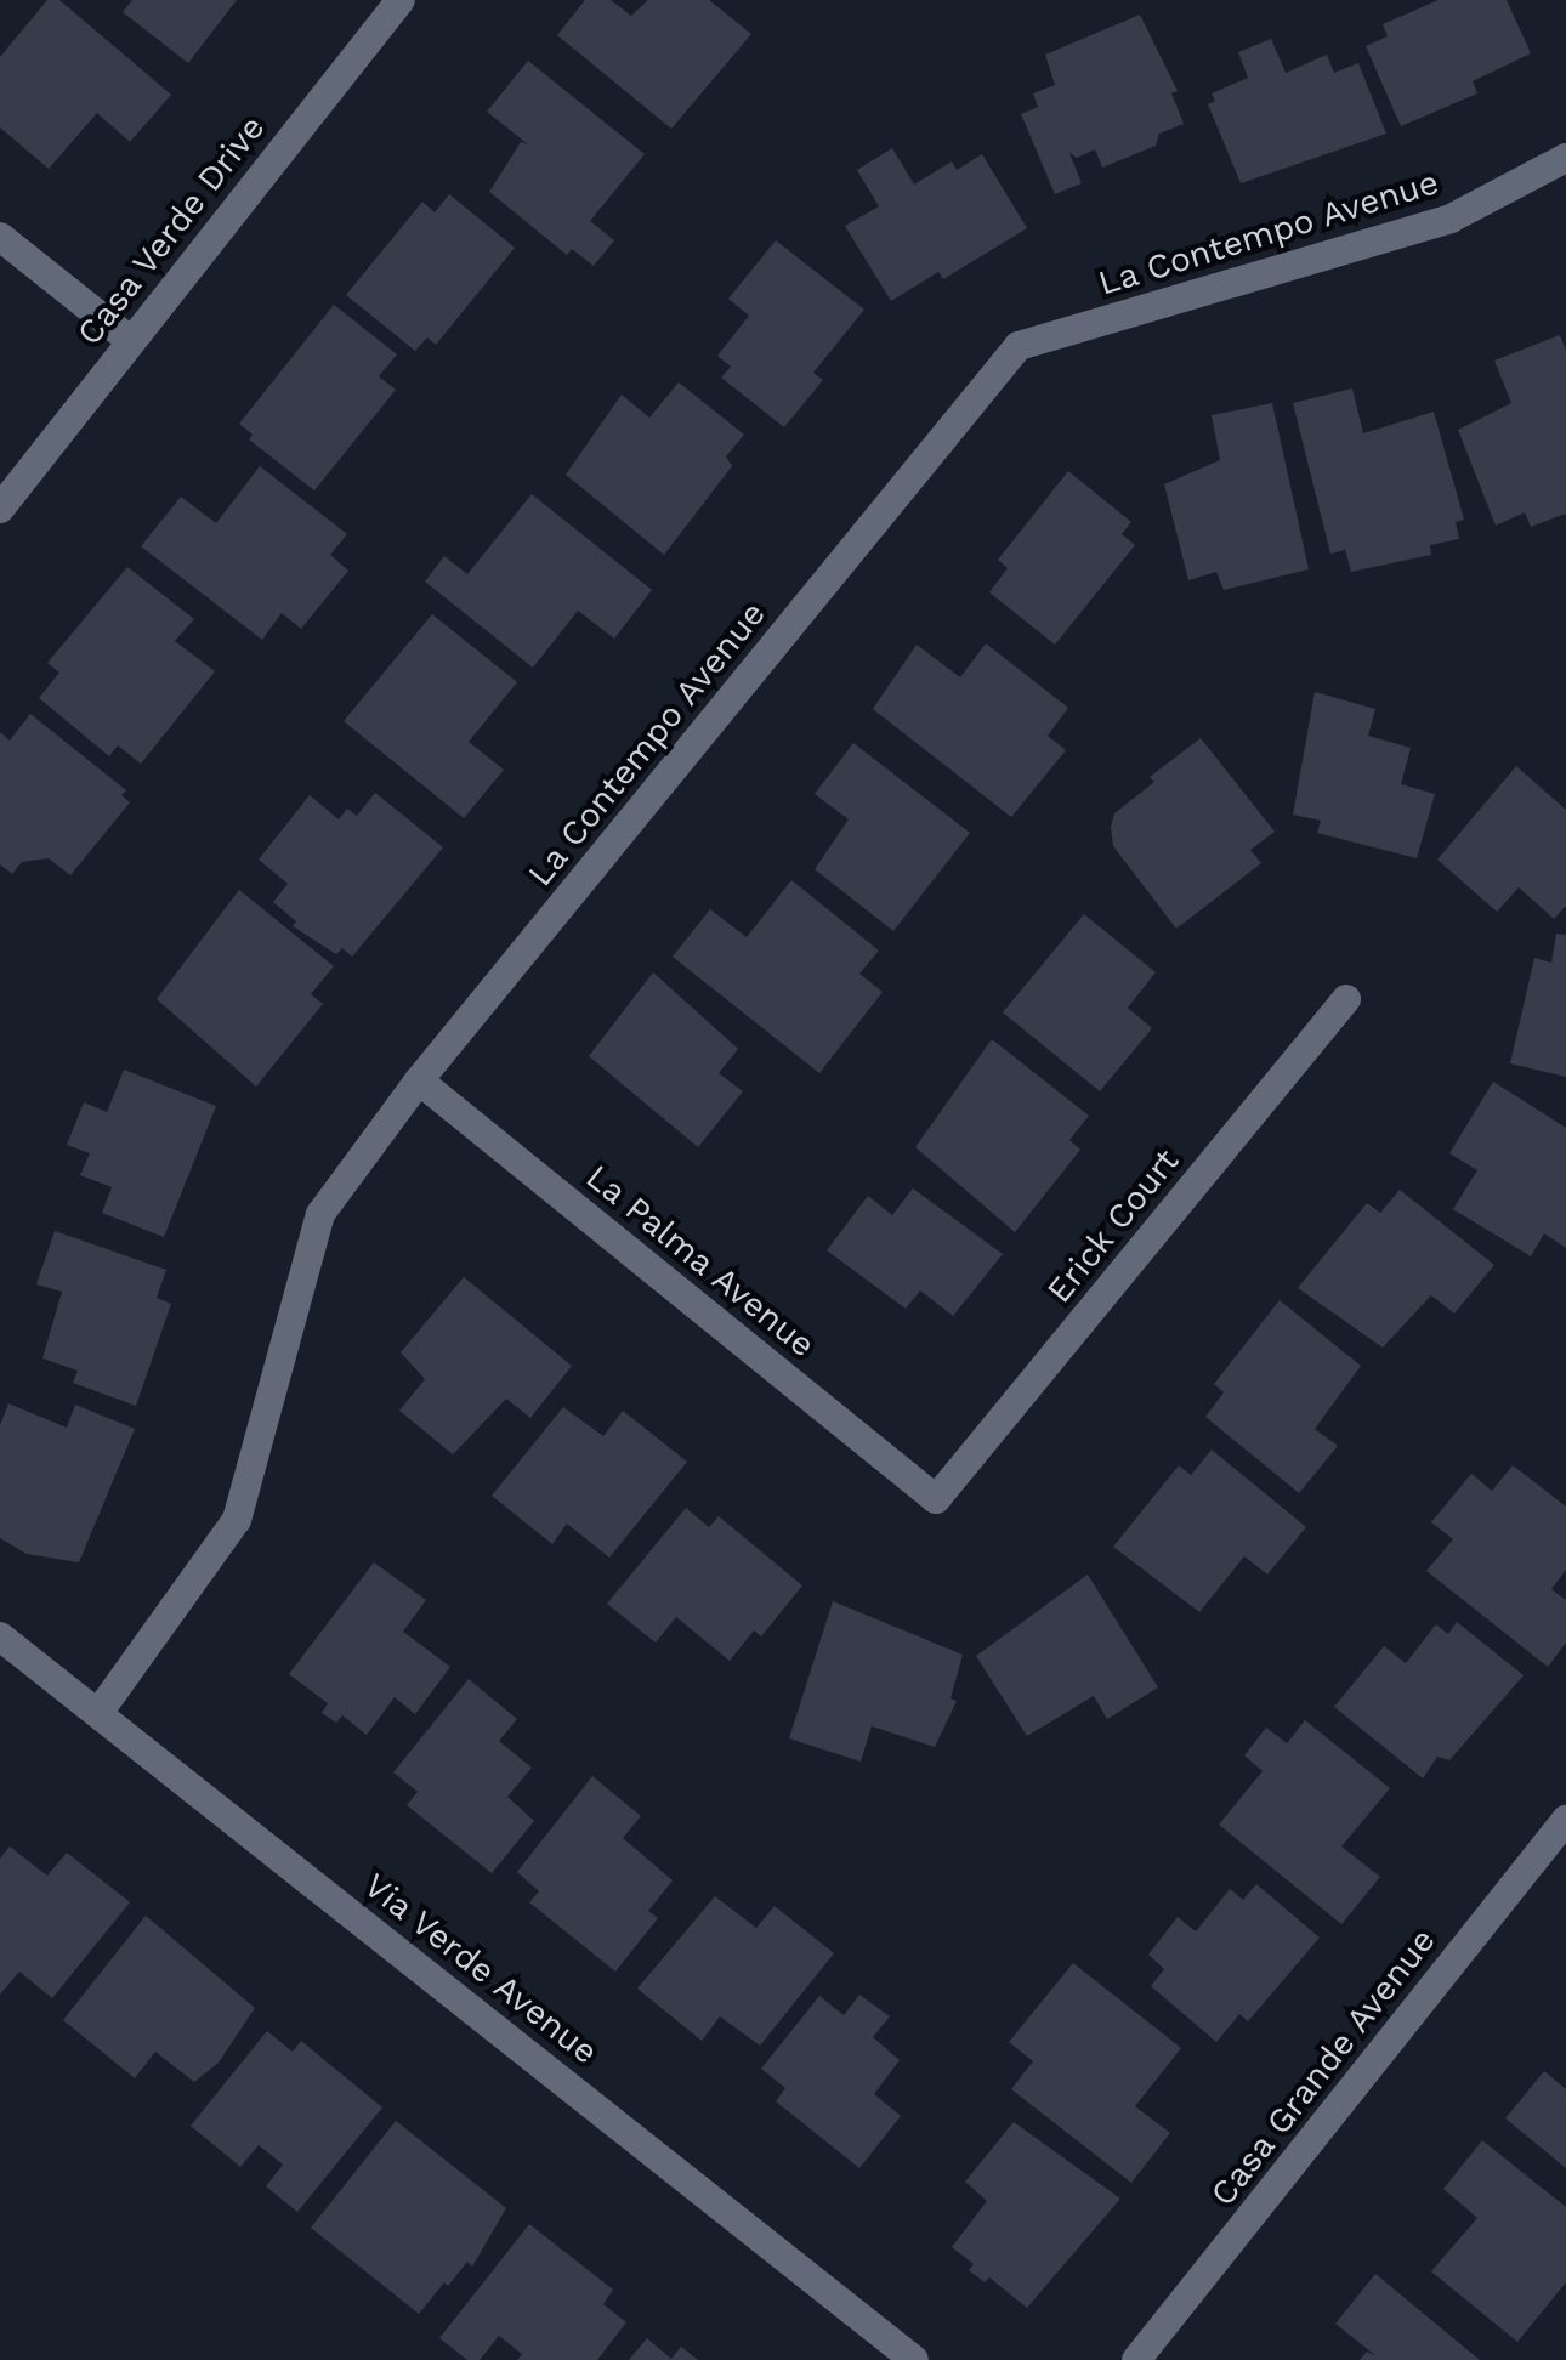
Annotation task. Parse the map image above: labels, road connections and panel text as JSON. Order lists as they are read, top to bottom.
{
  "streets": {
    "street": [
      "Casa Verde Drive",
      "La Contempo Avenue",
      "Erick Court",
      "La Palma Avenue",
      "Via Verde Avenue",
      "Casa Grande Avenue"
    ]
  },
  "crossings": [
    ["La Contempo Avenue", "La Palma Avenue"],
    ["La Contempo Avenue", "Via Verde Avenue"],
    ["Erick Court", "La Palma Avenue"]
  ]
}
